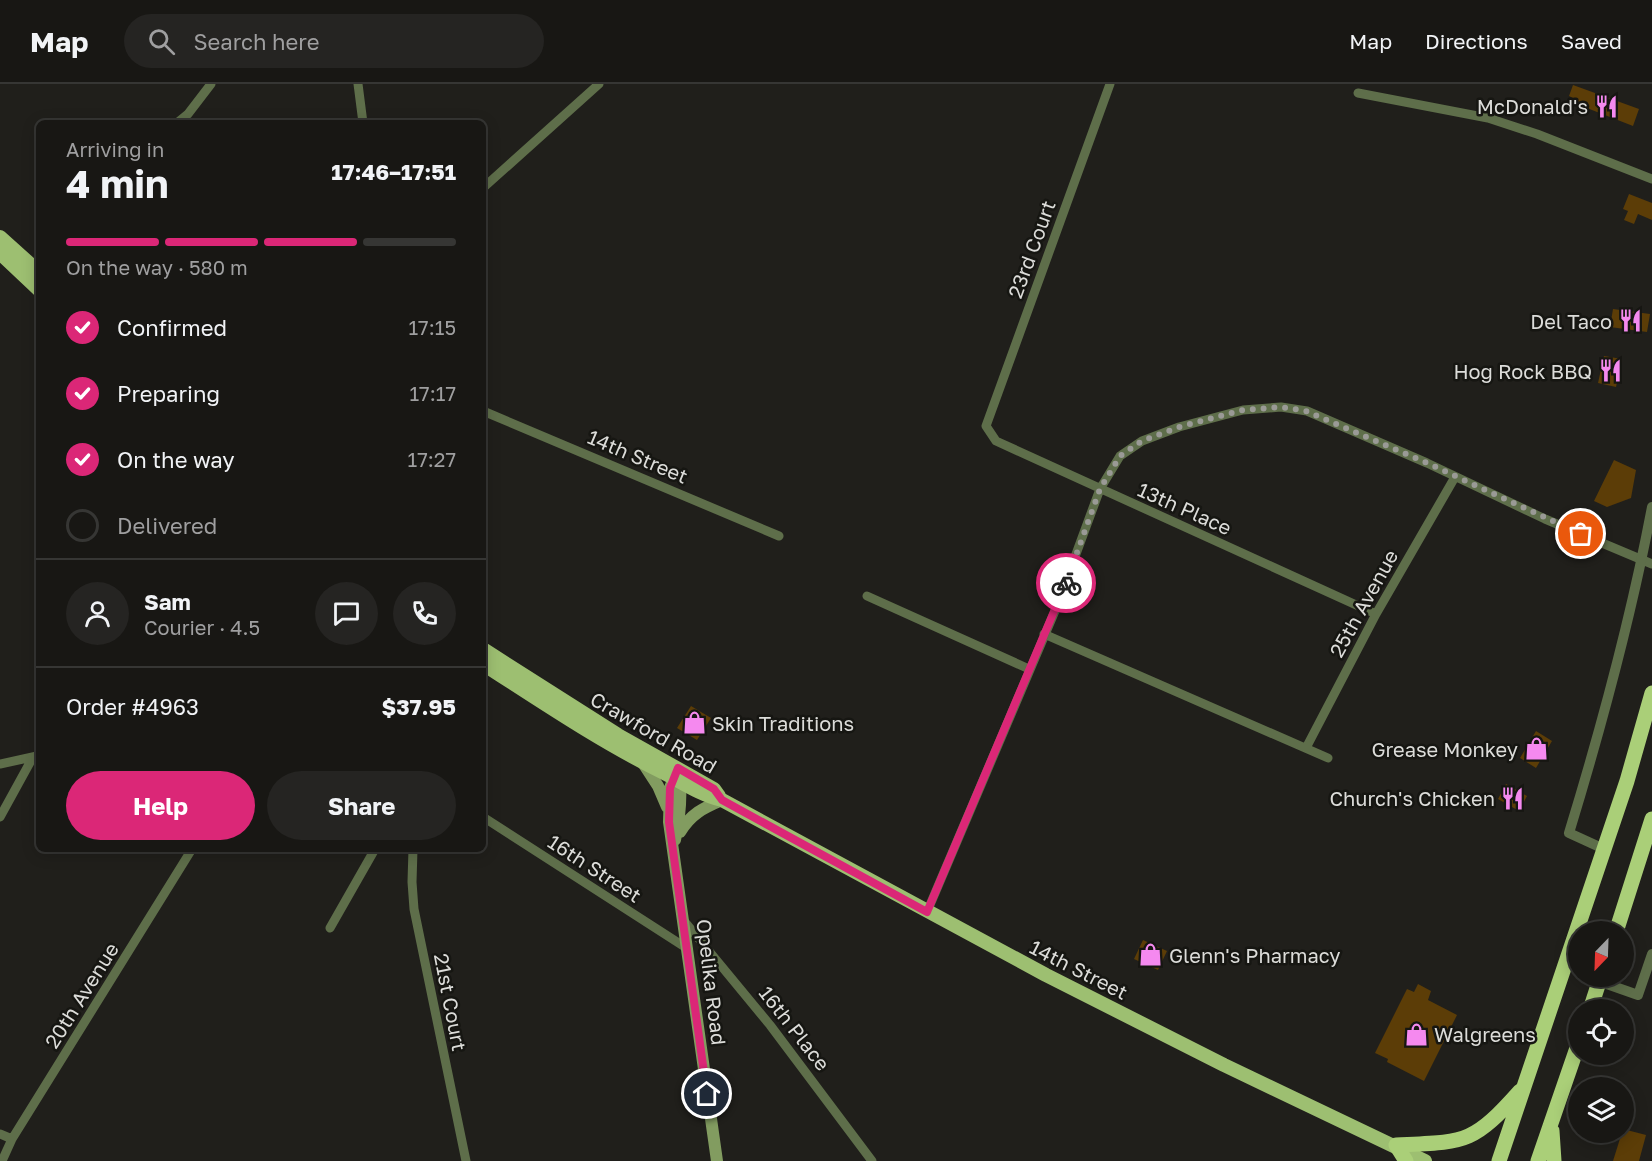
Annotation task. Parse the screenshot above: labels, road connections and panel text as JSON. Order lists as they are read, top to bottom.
{
  "streets": {
    "main road": ["14th Street", "Crawford Road", "Opelika Road"],
    "street": [
      "23rd Court",
      "13th Place",
      "25th Avenue",
      "16th Street",
      "20th Avenue",
      "21st Court",
      "16th Place"
    ]
  },
  "crossings": [
    ["23rd Court", "13th Place"],
    ["14th Street", "Crawford Road"],
    ["13th Place", "25th Avenue"],
    ["Crawford Road", "Opelika Road"],
    ["16th Street", "Opelika Road"],
    ["Opelika Road", "16th Place"]
  ],
  "places": {
    "restaurant": [
      "McDonald's",
      "Del Taco",
      "Hog Rock BBQ",
      "Church's Chicken"
    ],
    "shop": [
      "Skin Traditions",
      "Grease Monkey",
      "Glenn's Pharmacy",
      "Walgreens"
    ]
  },
  "north": "bottom left",
  "page": {
    "header": "Map",
    "search": "Search here",
    "nav": ["Map", "Directions", "Saved"],
    "heading": ["4 min", "Arriving in", "17:46–17:51"],
    "panel": [
      "Sam",
      "Courier · 4.5",
      "Order #4963",
      "$37.95"
    ],
    "bar": "On the way · 580 m",
    "list": [
      ["Confirmed", "17:15"],
      ["Preparing", "17:17"],
      ["On the way", "17:27"],
      "Delivered"
    ],
    "buttons": ["Help", "Share"]
  }
}
